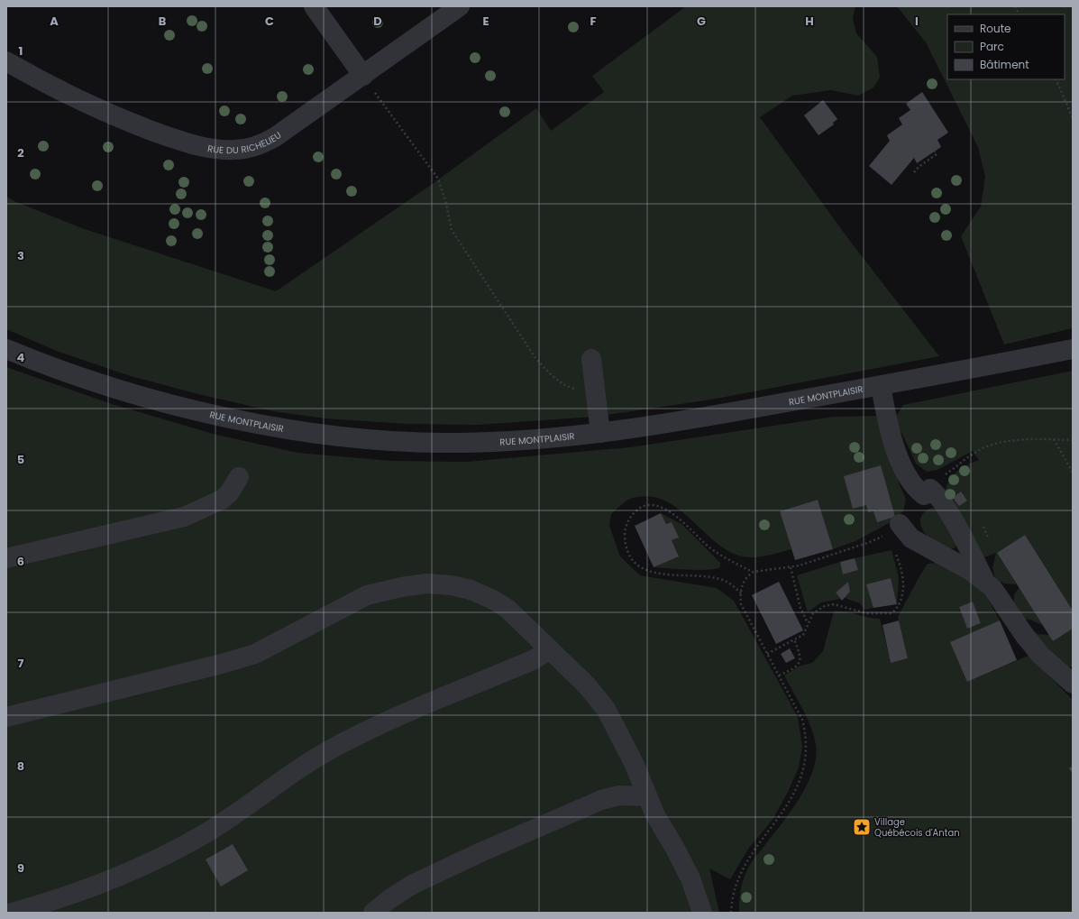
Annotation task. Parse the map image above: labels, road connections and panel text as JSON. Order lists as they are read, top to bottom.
{
  "streets": {
    "street": ["RUE DU RICHELIEU", "RUE MONTPLAISIR"]
  },
  "places": {
    "place": ["Village Québécois d'Antan"]
  },
  "legend": ["Route", "Parc", "Bâtiment"],
  "grid": {
    "columns": [
      "A",
      "B",
      "C",
      "D",
      "E",
      "F",
      "G",
      "H",
      "I"
    ],
    "rows": [
      "1",
      "2",
      "3",
      "4",
      "5",
      "6",
      "7",
      "8",
      "9"
    ]
  }
}
